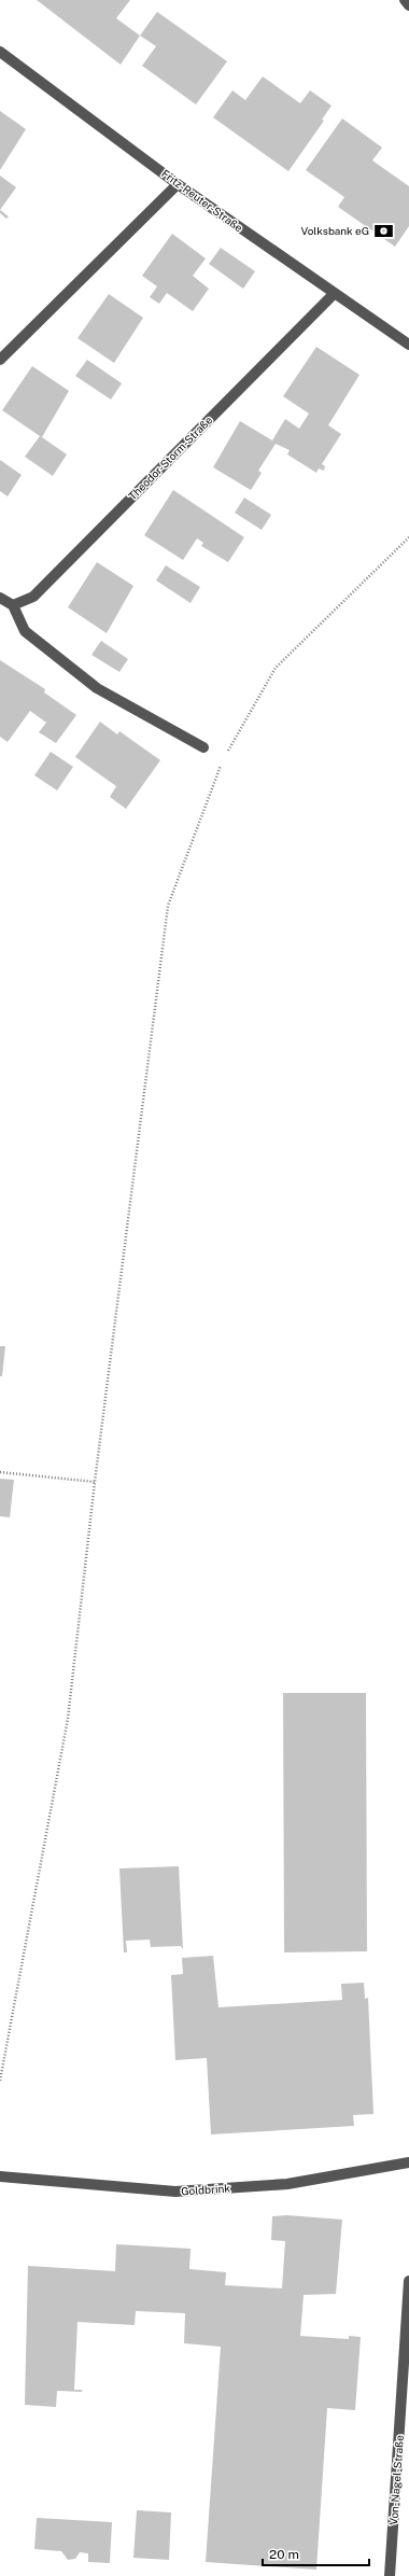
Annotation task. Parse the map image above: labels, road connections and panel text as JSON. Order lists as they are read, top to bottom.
{
  "streets": {
    "street": [
      "Fritz-Reuter-Straße",
      "Theodor-Storm-Straße",
      "Goldbrink",
      "Von-Nagel-Straße"
    ]
  },
  "crossings": [
    ["Fritz-Reuter-Straße", "Theodor-Storm-Straße"]
  ],
  "places": {
    "bank": ["Volksbank eG"]
  },
  "scale_bar": "20 m"
}
